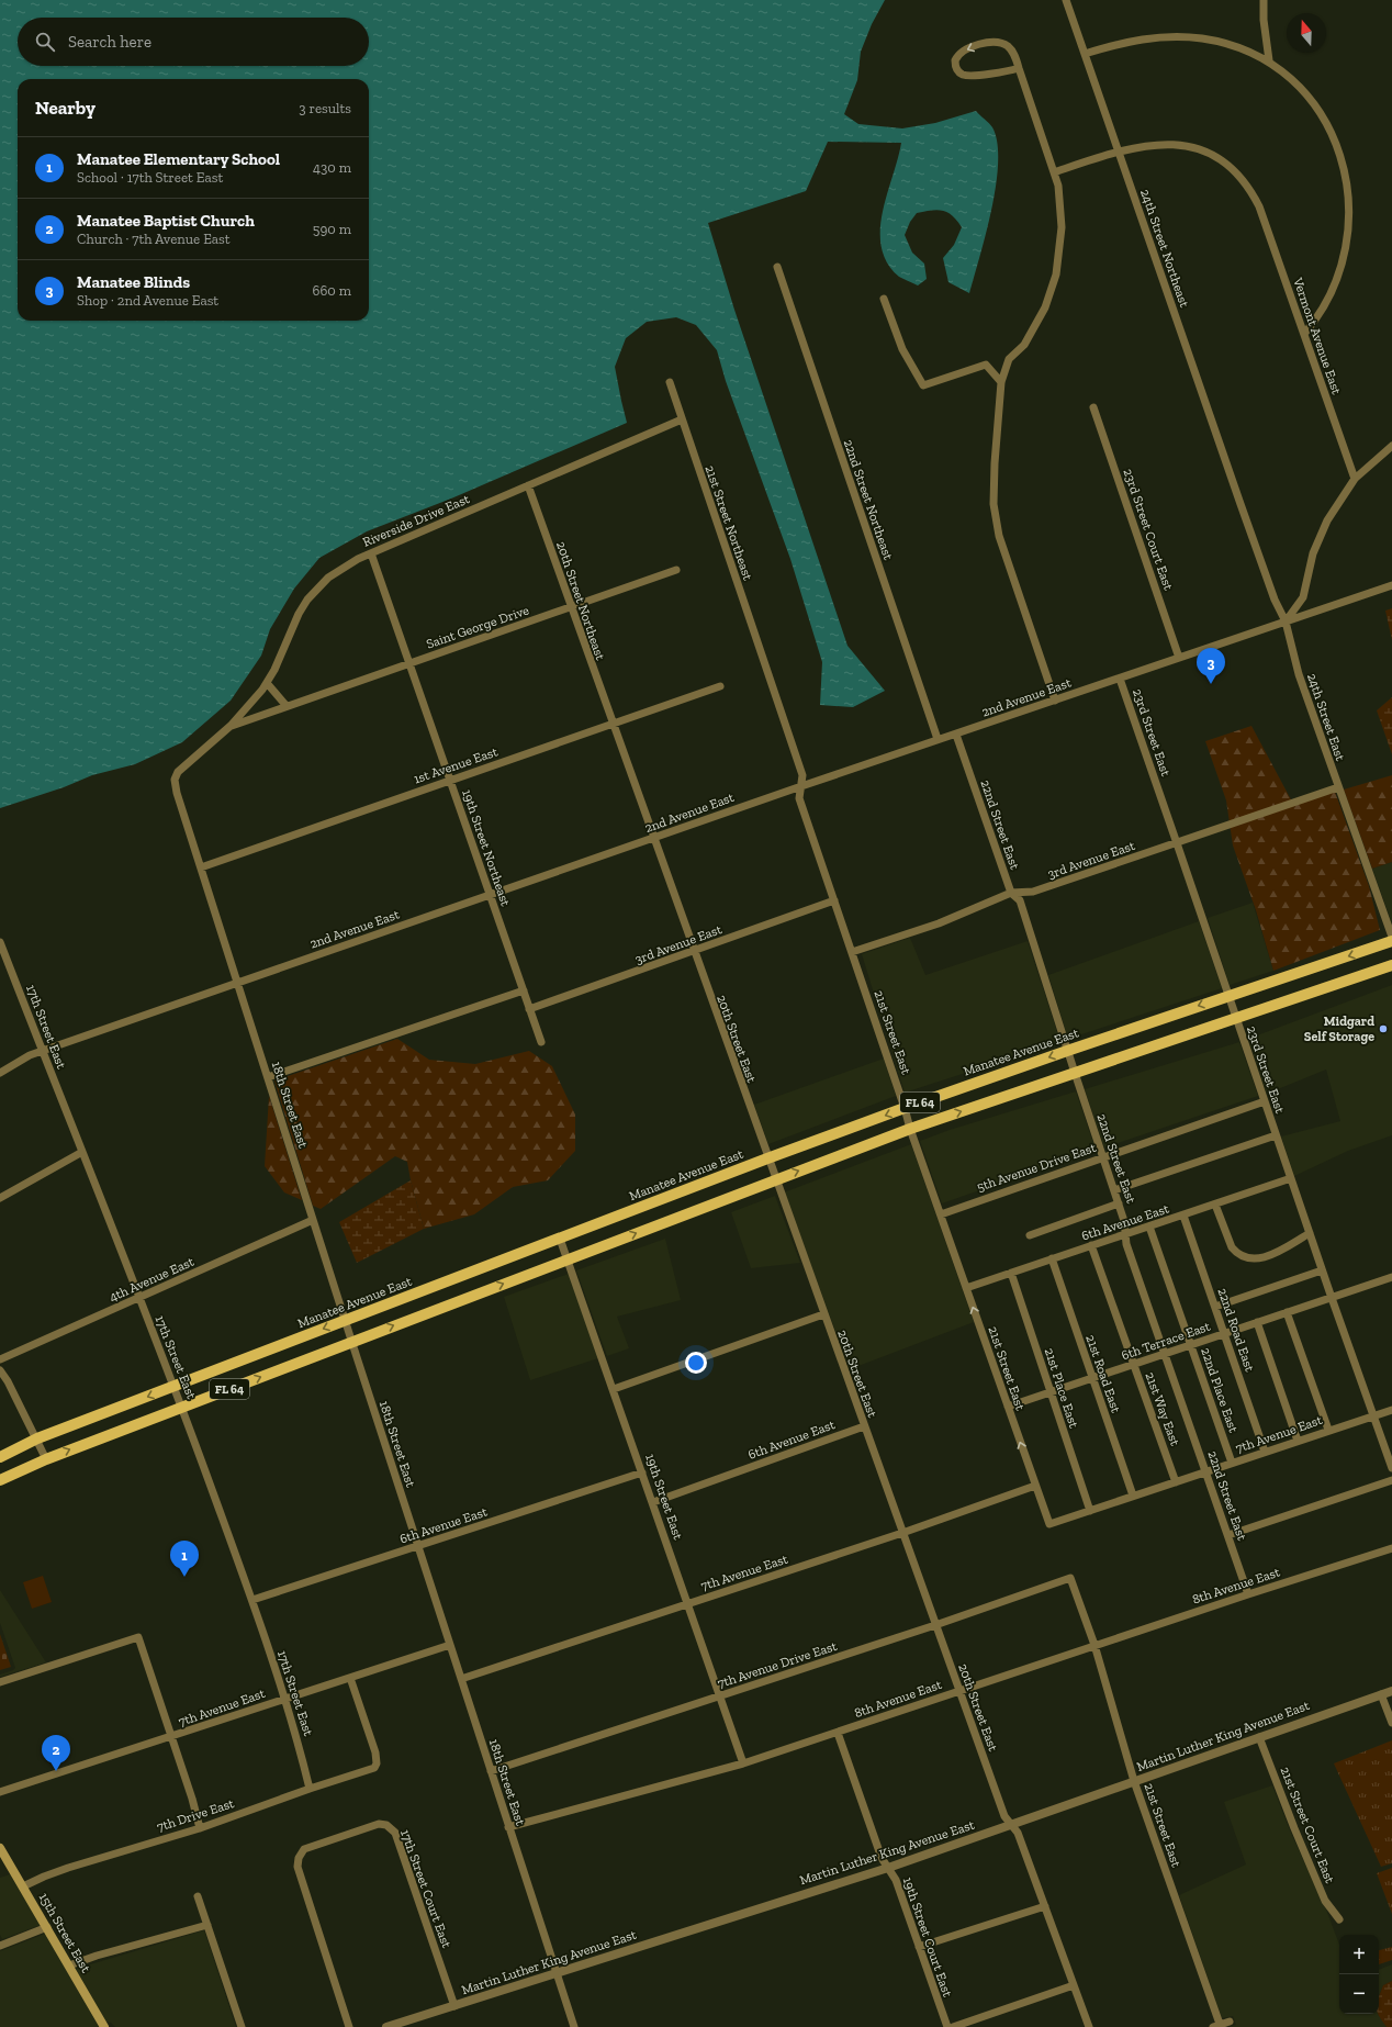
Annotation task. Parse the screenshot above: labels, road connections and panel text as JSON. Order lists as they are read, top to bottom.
{
  "streets": {
    "main road": ["Manatee Avenue East", "FL 64", "15th Street East"],
    "street": [
      "24th Street Northeast",
      "Vermont Avenue East",
      "22nd Street Northeast",
      "Riverside Drive East",
      "21st Street Northeast",
      "23rd Street Court East",
      "20th Street Northeast",
      "Saint George Drive",
      "2nd Avenue East",
      "24th Street East",
      "23rd Street East",
      "1st Avenue East",
      "22nd Street East",
      "19th Street Northeast",
      "3rd Avenue East",
      "17th Street East",
      "21st Street East",
      "20th Street East",
      "18th Street East",
      "5th Avenue Drive East",
      "6th Avenue East",
      "4th Avenue East",
      "22nd Road East",
      "6th Terrace East",
      "21st Road East",
      "21st Place East",
      "22nd Place East",
      "21st Way East",
      "7th Avenue East",
      "19th Street East",
      "8th Avenue East",
      "7th Avenue Drive East",
      "Martin Luther King Avenue East",
      "7th Drive East",
      "21st Street Court East",
      "17th Street Court East",
      "19th Street Court East"
    ]
  },
  "crossings": [
    ["24th Street Northeast", "Vermont Avenue East"],
    ["24th Street Northeast", "24th Street East"],
    ["22nd Street Northeast", "2nd Avenue East"],
    ["Riverside Drive East", "21st Street Northeast"],
    ["Riverside Drive East", "20th Street Northeast"],
    ["Riverside Drive East", "Saint George Drive"],
    ["Riverside Drive East", "18th Street East"],
    ["21st Street Northeast", "21st Street East"],
    ["23rd Street Court East", "2nd Avenue East"],
    ["20th Street Northeast", "Saint George Drive"],
    ["20th Street Northeast", "1st Avenue East"],
    ["20th Street Northeast", "20th Street East"],
    ["Saint George Drive", "19th Street Northeast"],
    ["Saint George Drive", "18th Street East"],
    ["2nd Avenue East", "24th Street East"],
    ["2nd Avenue East", "23rd Street East"],
    ["2nd Avenue East", "22nd Street East"],
    ["2nd Avenue East", "19th Street Northeast"],
    ["2nd Avenue East", "17th Street East"],
    ["2nd Avenue East", "21st Street East"],
    ["2nd Avenue East", "20th Street East"],
    ["2nd Avenue East", "18th Street East"],
    ["24th Street East", "3rd Avenue East"],
    ["23rd Street East", "3rd Avenue East"],
    ["23rd Street East", "Manatee Avenue East"],
    ["23rd Street East", "FL 64"],
    ["23rd Street East", "5th Avenue Drive East"],
    ["23rd Street East", "6th Avenue East"],
    ["23rd Street East", "6th Terrace East"],
    ["23rd Street East", "7th Avenue East"],
    ["1st Avenue East", "19th Street Northeast"],
    ["1st Avenue East", "20th Street East"],
    ["1st Avenue East", "18th Street East"],
    ["22nd Street East", "3rd Avenue East"],
    ["22nd Street East", "Manatee Avenue East"],
    ["22nd Street East", "FL 64"],
    ["22nd Street East", "5th Avenue Drive East"],
    ["22nd Street East", "6th Avenue East"],
    ["22nd Street East", "6th Terrace East"],
    ["22nd Street East", "7th Avenue East"],
    ["22nd Street East", "8th Avenue East"],
    ["3rd Avenue East", "21st Street East"],
    ["3rd Avenue East", "20th Street East"],
    ["17th Street East", "Manatee Avenue East"],
    ["17th Street East", "FL 64"],
    ["17th Street East", "6th Avenue East"],
    ["17th Street East", "4th Avenue East"],
    ["17th Street East", "7th Avenue East"],
    ["17th Street East", "7th Drive East"],
    ["21st Street East", "Manatee Avenue East"],
    ["21st Street East", "FL 64"],
    ["21st Street East", "5th Avenue Drive East"],
    ["21st Street East", "6th Avenue East"],
    ["21st Street East", "6th Terrace East"],
    ["21st Street East", "7th Avenue East"],
    ["21st Street East", "8th Avenue East"],
    ["21st Street East", "7th Avenue Drive East"],
    ["21st Street East", "Martin Luther King Avenue East"],
    ["20th Street East", "Manatee Avenue East"],
    ["20th Street East", "FL 64"],
    ["20th Street East", "6th Avenue East"],
    ["20th Street East", "7th Avenue East"],
    ["20th Street East", "8th Avenue East"],
    ["20th Street East", "7th Avenue Drive East"],
    ["20th Street East", "Martin Luther King Avenue East"],
    ["Manatee Avenue East", "18th Street East"],
    ["Manatee Avenue East", "19th Street East"],
    ["FL 64", "18th Street East"],
    ["FL 64", "19th Street East"],
    ["18th Street East", "6th Avenue East"],
    ["18th Street East", "4th Avenue East"],
    ["18th Street East", "7th Avenue East"],
    ["18th Street East", "8th Avenue East"],
    ["18th Street East", "7th Avenue Drive East"],
    ["18th Street East", "Martin Luther King Avenue East"],
    ["6th Avenue East", "22nd Road East"],
    ["6th Avenue East", "21st Road East"],
    ["6th Avenue East", "21st Place East"],
    ["6th Avenue East", "22nd Place East"],
    ["6th Avenue East", "21st Way East"],
    ["6th Avenue East", "19th Street East"],
    ["22nd Road East", "6th Terrace East"],
    ["22nd Road East", "7th Avenue East"],
    ["6th Terrace East", "21st Road East"],
    ["6th Terrace East", "21st Place East"],
    ["6th Terrace East", "22nd Place East"],
    ["6th Terrace East", "21st Way East"],
    ["21st Road East", "7th Avenue East"],
    ["21st Place East", "7th Avenue East"],
    ["22nd Place East", "7th Avenue East"],
    ["21st Way East", "7th Avenue East"],
    ["7th Avenue East", "19th Street East"],
    ["7th Avenue East", "7th Drive East"],
    ["19th Street East", "8th Avenue East"],
    ["19th Street East", "7th Avenue Drive East"],
    ["8th Avenue East", "19th Street Court East"],
    ["Martin Luther King Avenue East", "21st Street Court East"],
    ["Martin Luther King Avenue East", "17th Street Court East"],
    ["Martin Luther King Avenue East", "19th Street Court East"],
    ["7th Drive East", "15th Street East"]
  ],
  "places": ["Midgard Self Storage"],
  "north": "top",
  "page": {
    "search": "Search here",
    "heading": ["Nearby", "3 results"],
    "list": [
      {
        "mark": "1",
        "name": "Manatee Elementary School",
        "note": "School · 17th Street East",
        "value": "430 m"
      },
      {
        "mark": "2",
        "name": "Manatee Baptist Church",
        "note": "Church · 7th Avenue East",
        "value": "590 m"
      },
      {
        "mark": "3",
        "name": "Manatee Blinds",
        "note": "Shop · 2nd Avenue East",
        "value": "660 m"
      }
    ],
    "pins": ["3", "1", "2"],
    "map_buttons": ["+", "−"]
  }
}
